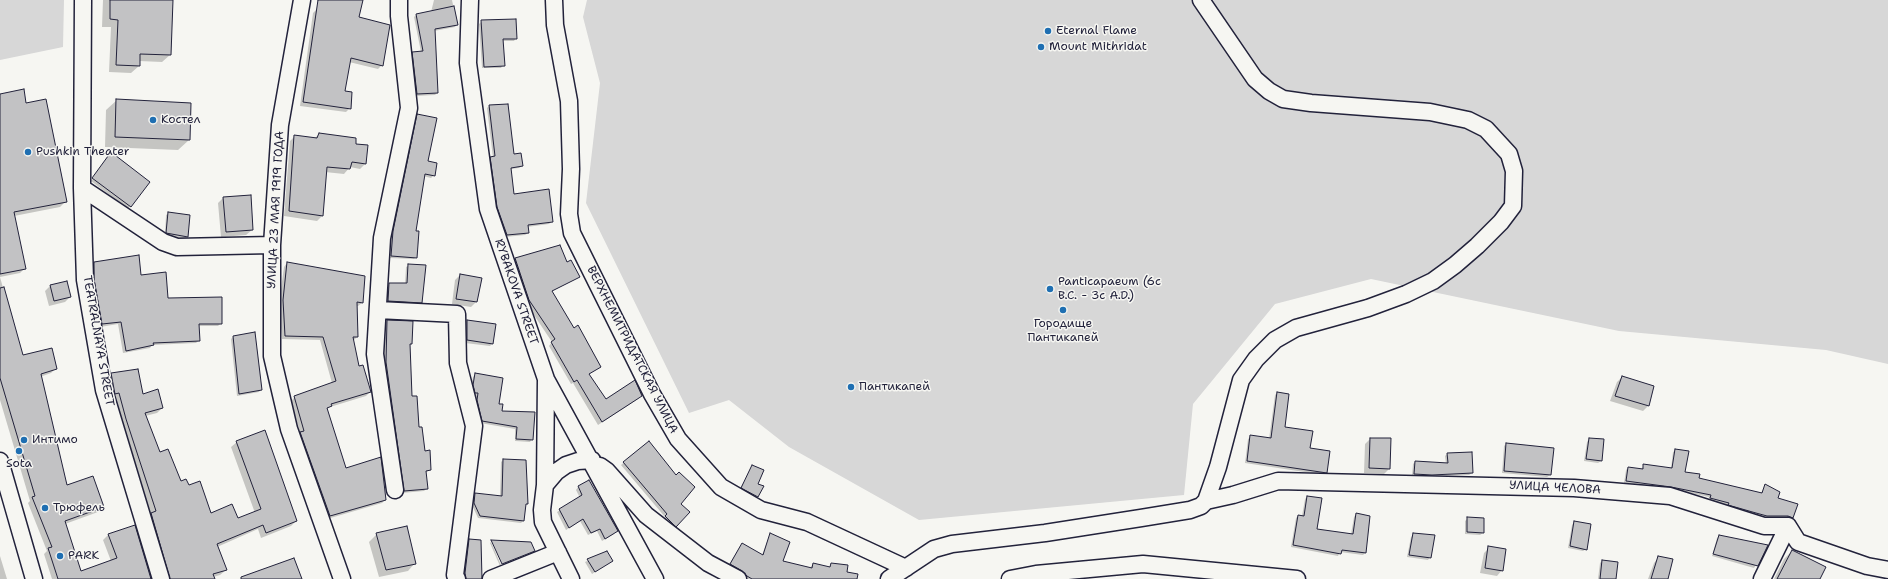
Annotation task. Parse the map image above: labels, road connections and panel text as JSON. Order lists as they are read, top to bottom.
{
  "streets": {
    "street": [
      "УЛИЦА 23 МАЯ 1919 ГОДА",
      "RYBAKOVA STREET",
      "TEATRALNAYA STREET",
      "ВЕРХНЕМИТРИДАТСКАЯ УЛИЦА",
      "УЛИЦА ЧЕЛОВА"
    ]
  },
  "places": [
    "Eternal Flame",
    "Mount Mithridat",
    "Костел",
    "Pushkin Theater",
    "Panticapaeum (6c B.C. - 3c A.D.)",
    "Городище Пантикапей",
    "Пантикапей",
    "Интимо",
    "Sota",
    "Трюфель",
    "PARK"
  ]
}
